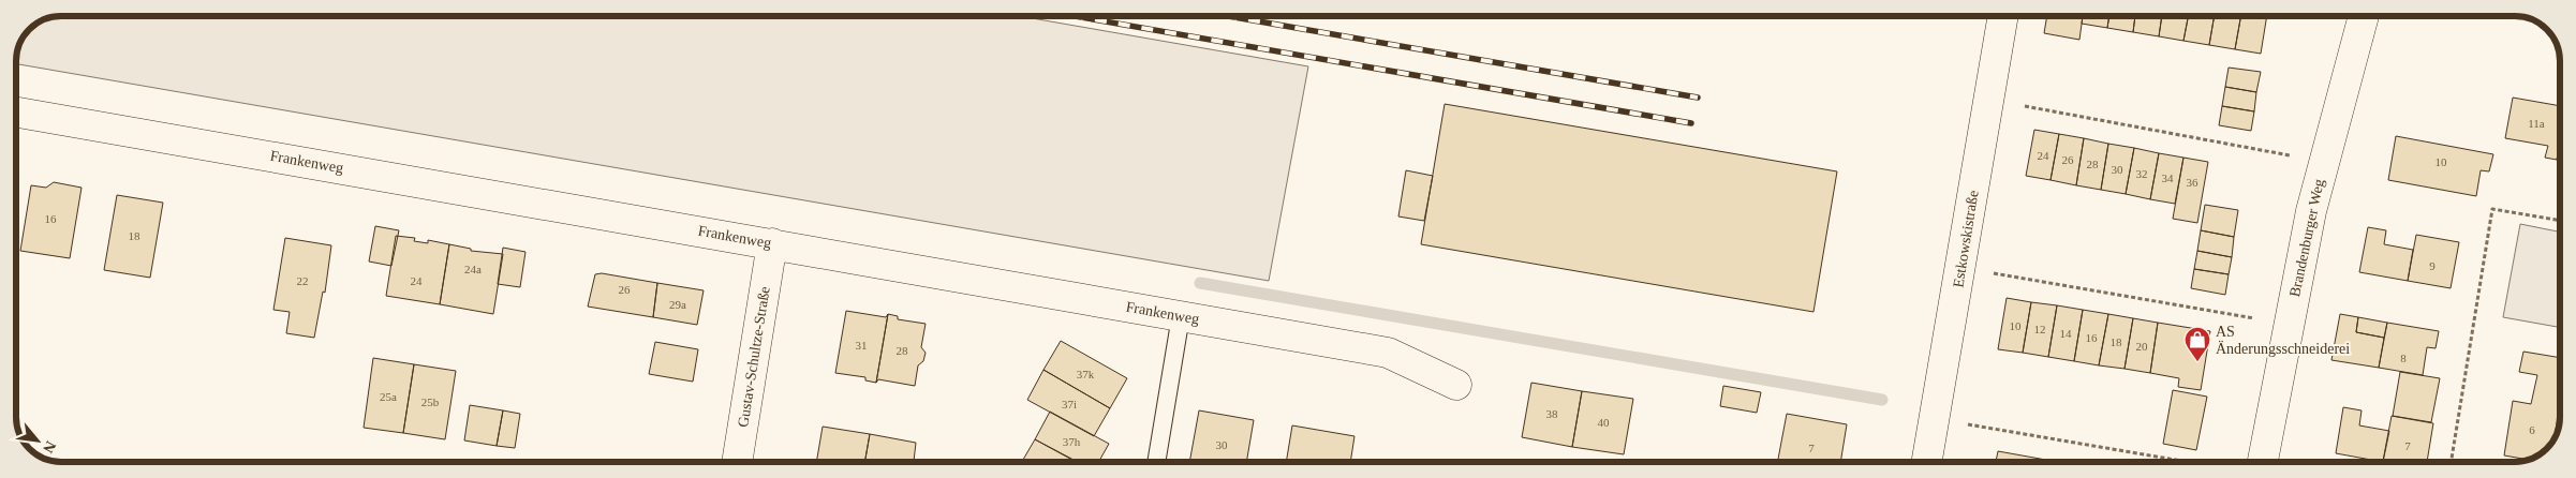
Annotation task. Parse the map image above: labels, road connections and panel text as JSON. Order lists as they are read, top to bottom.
{
  "streets": {
    "street": [
      "Frankenweg",
      "Brandenburger Weg",
      "Estkowskistraße",
      "Gustav-Schultze-Straße"
    ]
  },
  "crossings": [
    ["Frankenweg", "Gustav-Schultze-Straße"]
  ],
  "places": {
    "shop": ["AS Änderungsschneiderei"]
  },
  "house_numbers": [
    "11a",
    "24",
    "26",
    "10",
    "28",
    "30",
    "32",
    "34",
    "36",
    "16",
    "18",
    "9",
    "24a",
    "22",
    "24",
    "26",
    "29a",
    "10",
    "12",
    "14",
    "16",
    "18",
    "31",
    "20",
    "28",
    "8",
    "37k",
    "25a",
    "25b",
    "37i",
    "38",
    "40",
    "6",
    "37h",
    "30",
    "7",
    "7"
  ],
  "north": "bottom right"
}
